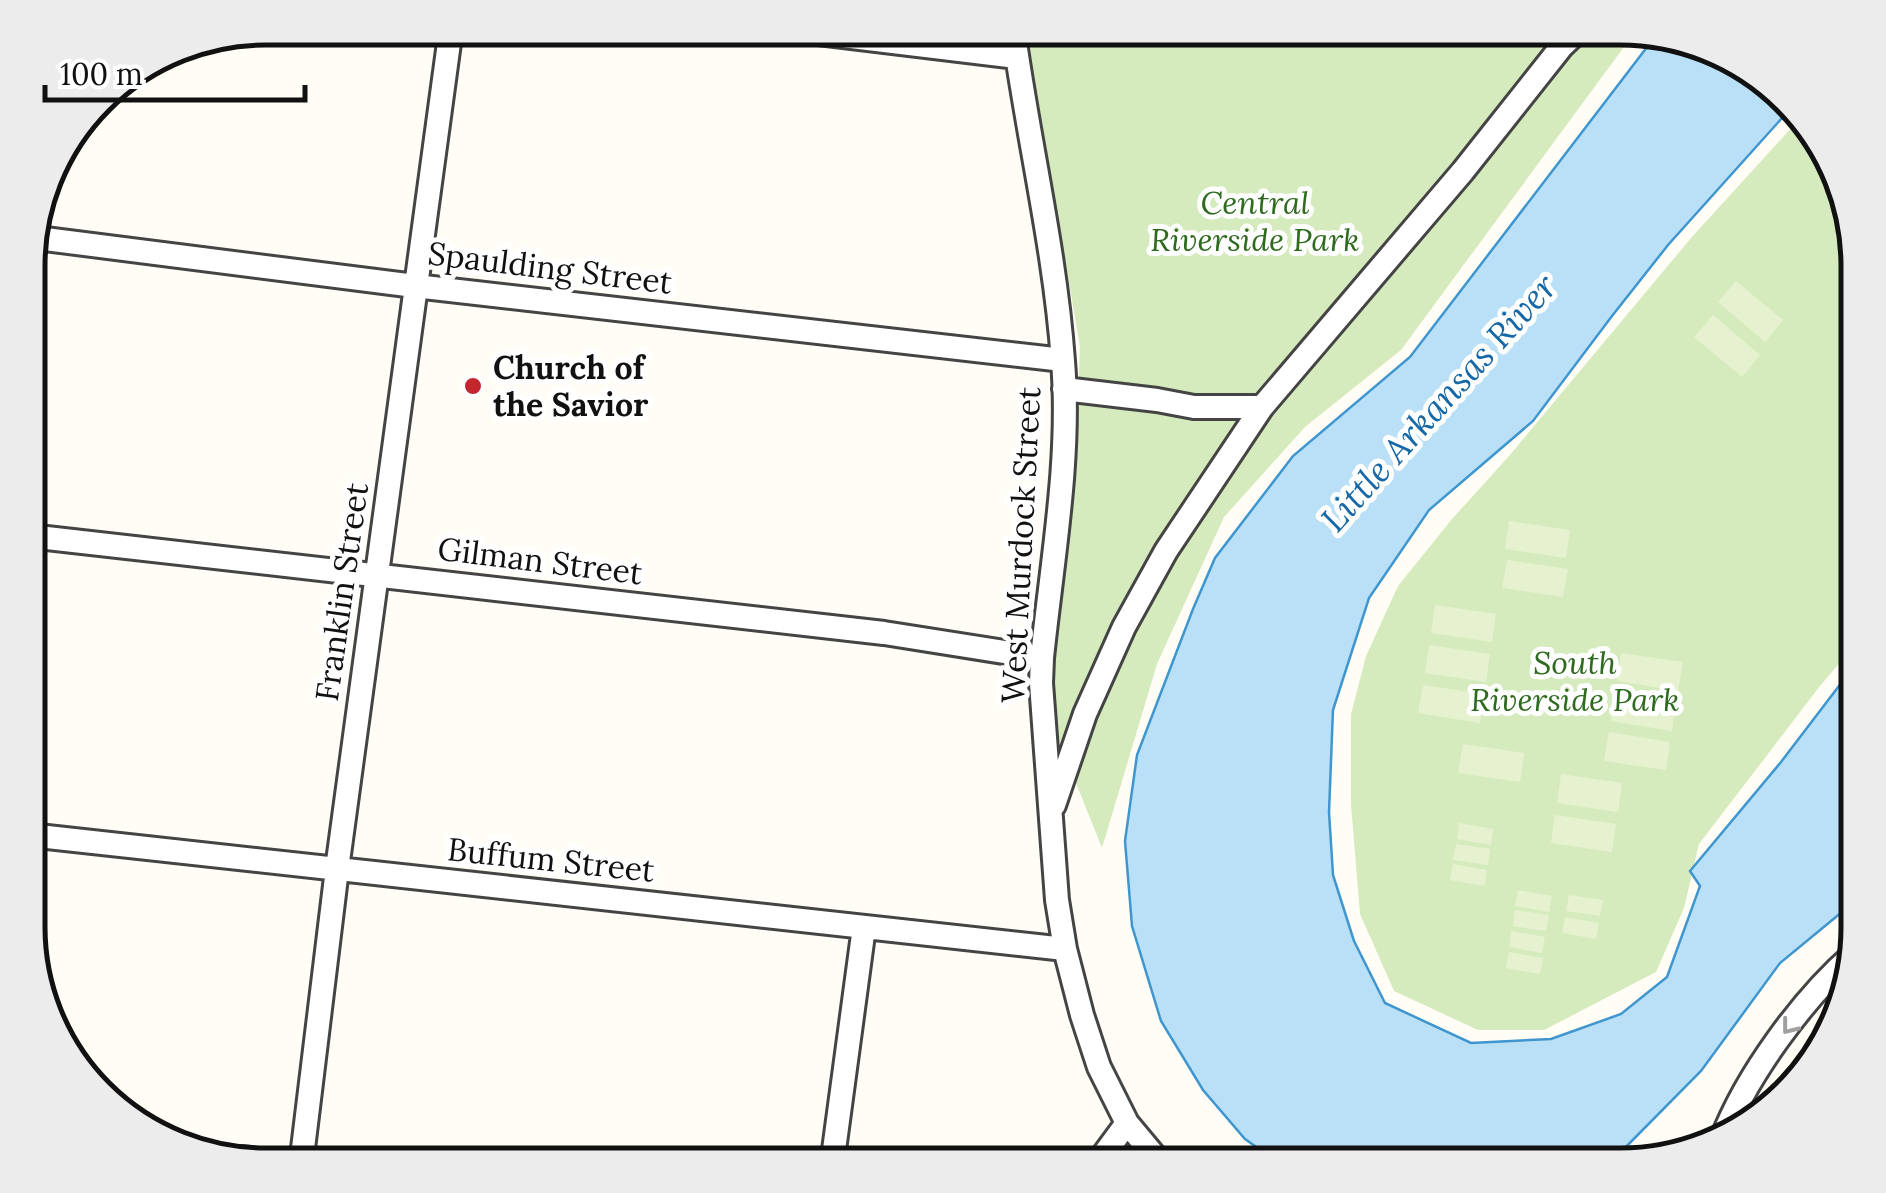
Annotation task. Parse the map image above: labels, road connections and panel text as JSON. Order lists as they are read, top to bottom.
{
  "streets": {
    "street": [
      "Spaulding Street",
      "West Murdock Street",
      "Gilman Street",
      "Franklin Street",
      "Buffum Street"
    ]
  },
  "crossings": [
    ["Spaulding Street", "West Murdock Street"],
    ["Spaulding Street", "Franklin Street"],
    ["West Murdock Street", "Gilman Street"],
    ["West Murdock Street", "Buffum Street"],
    ["Gilman Street", "Franklin Street"],
    ["Franklin Street", "Buffum Street"]
  ],
  "water": ["Little Arkansas River"],
  "parks": ["Central Riverside Park", "South Riverside Park"],
  "places": ["Church of the Savior"],
  "scale_bar": "100 m"
}
